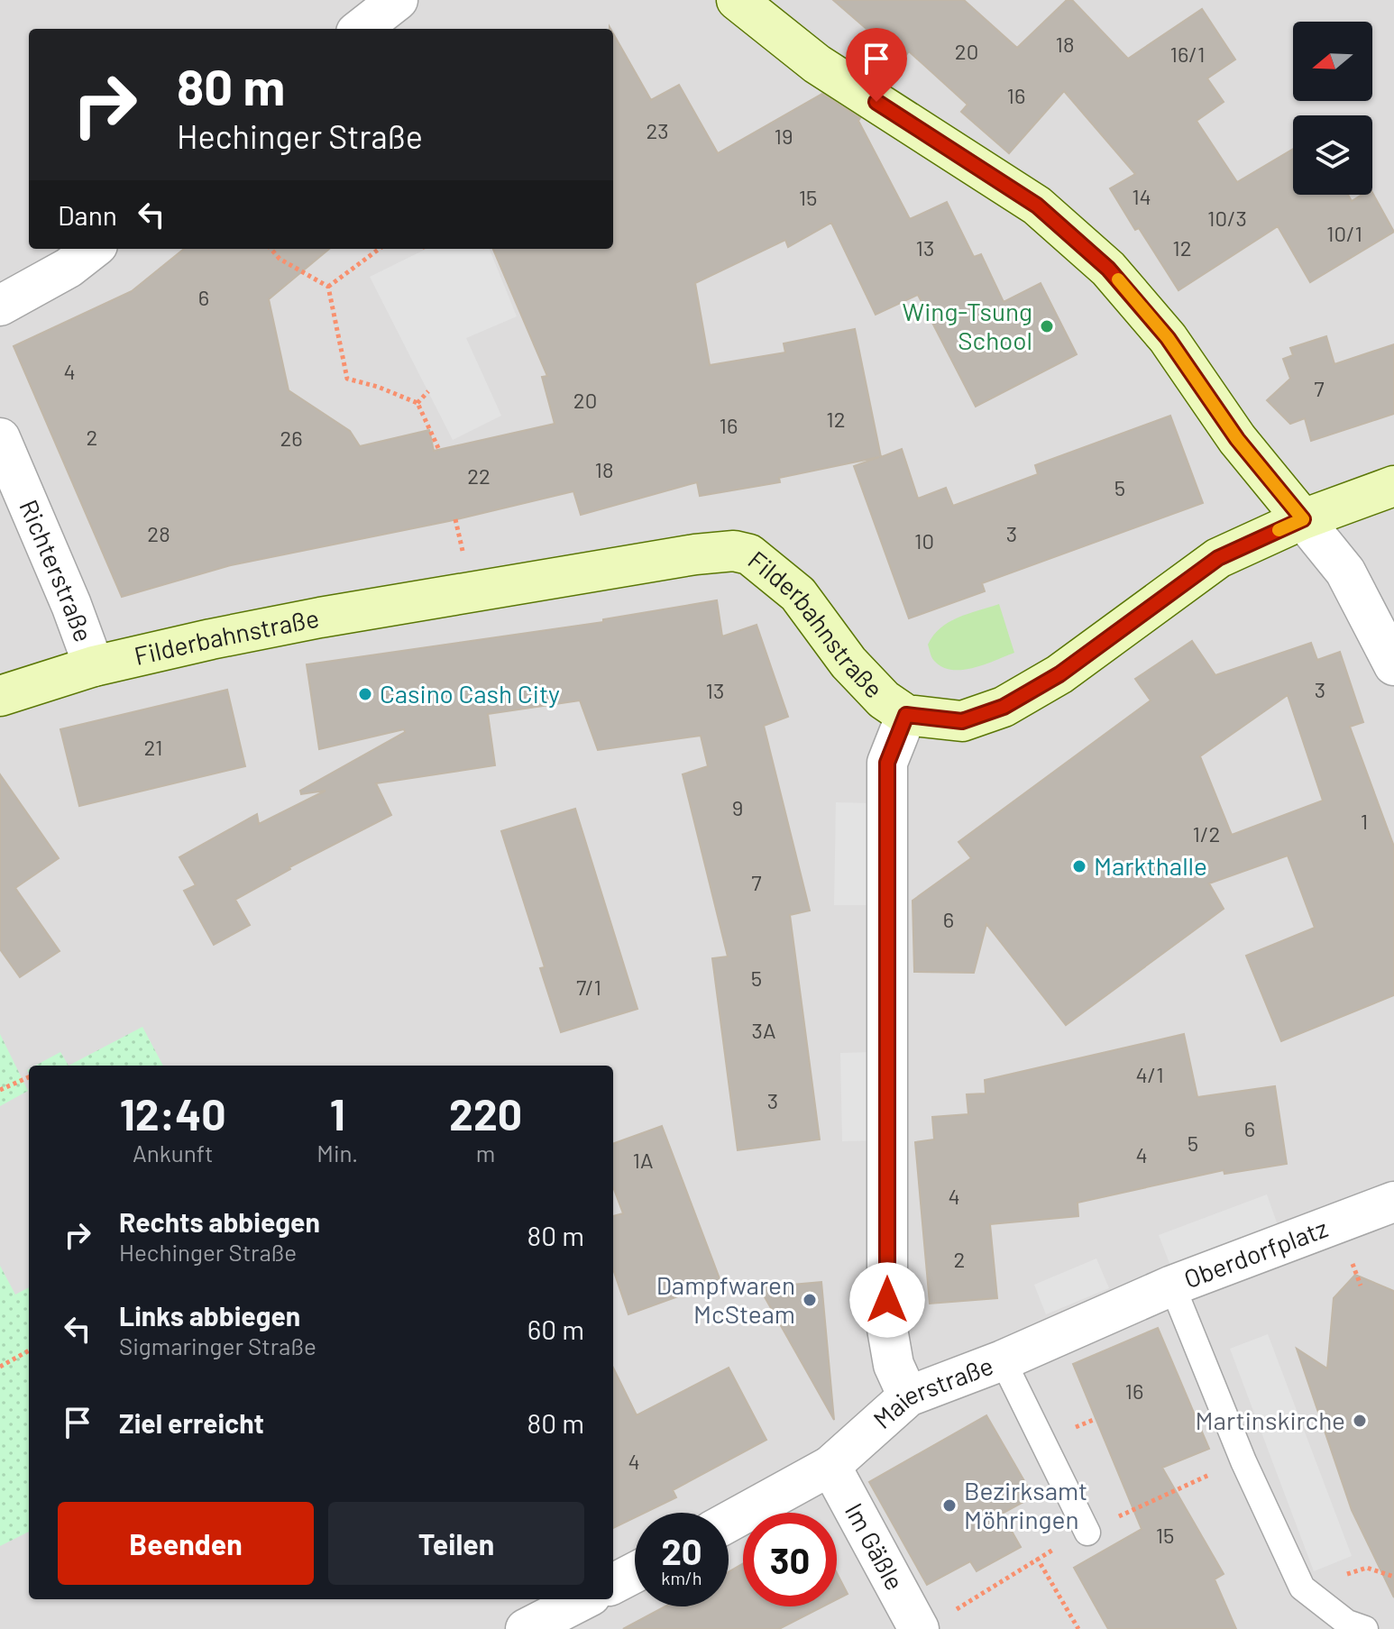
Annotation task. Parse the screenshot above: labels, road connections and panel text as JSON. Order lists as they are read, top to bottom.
{
  "streets": {
    "main road": ["Filderbahnstraße"],
    "street": [
      "Richterstraße",
      "Oberdorfplatz",
      "Maierstraße",
      "Im Gäßle"
    ]
  },
  "crossings": [
    ["Richterstraße", "Filderbahnstraße"],
    ["Filderbahnstraße", "Maierstraße"],
    ["Oberdorfplatz", "Maierstraße"],
    ["Maierstraße", "Im Gäßle"]
  ],
  "places": [
    "Wing-Tsung School",
    "Casino Cash City",
    "Markthalle",
    "Dampfwaren McSteam",
    "Martinskirche",
    "Bezirksamt Möhringen"
  ],
  "house_numbers": [
    "18",
    "20",
    "16/1",
    "16",
    "23",
    "19",
    "14",
    "15",
    "10/3",
    "10/1",
    "13",
    "12",
    "6",
    "4",
    "7",
    "20",
    "12",
    "16",
    "2",
    "26",
    "18",
    "22",
    "5",
    "28",
    "3",
    "10",
    "3",
    "13",
    "21",
    "9",
    "1",
    "1/2",
    "7",
    "6",
    "5",
    "7/1",
    "3A",
    "4/1",
    "3",
    "6",
    "5",
    "4",
    "1A",
    "4",
    "2",
    "16",
    "4",
    "15"
  ],
  "north": "left",
  "page": {
    "turn": ["80 m", "Hechinger Straße"],
    "then": "Dann",
    "eta": [
      "12:40",
      "Ankunft",
      "1",
      "Min.",
      "220",
      "m"
    ],
    "list": [
      {
        "name": "Rechts abbiegen",
        "note": "Hechinger Straße",
        "value": "80 m"
      },
      {
        "name": "Links abbiegen",
        "note": "Sigmaringer Straße",
        "value": "60 m"
      },
      {
        "name": "Ziel erreicht",
        "value": "80 m"
      }
    ],
    "buttons": ["Beenden", "Teilen"],
    "speed": "20 km/h",
    "limit": "30"
  }
}
